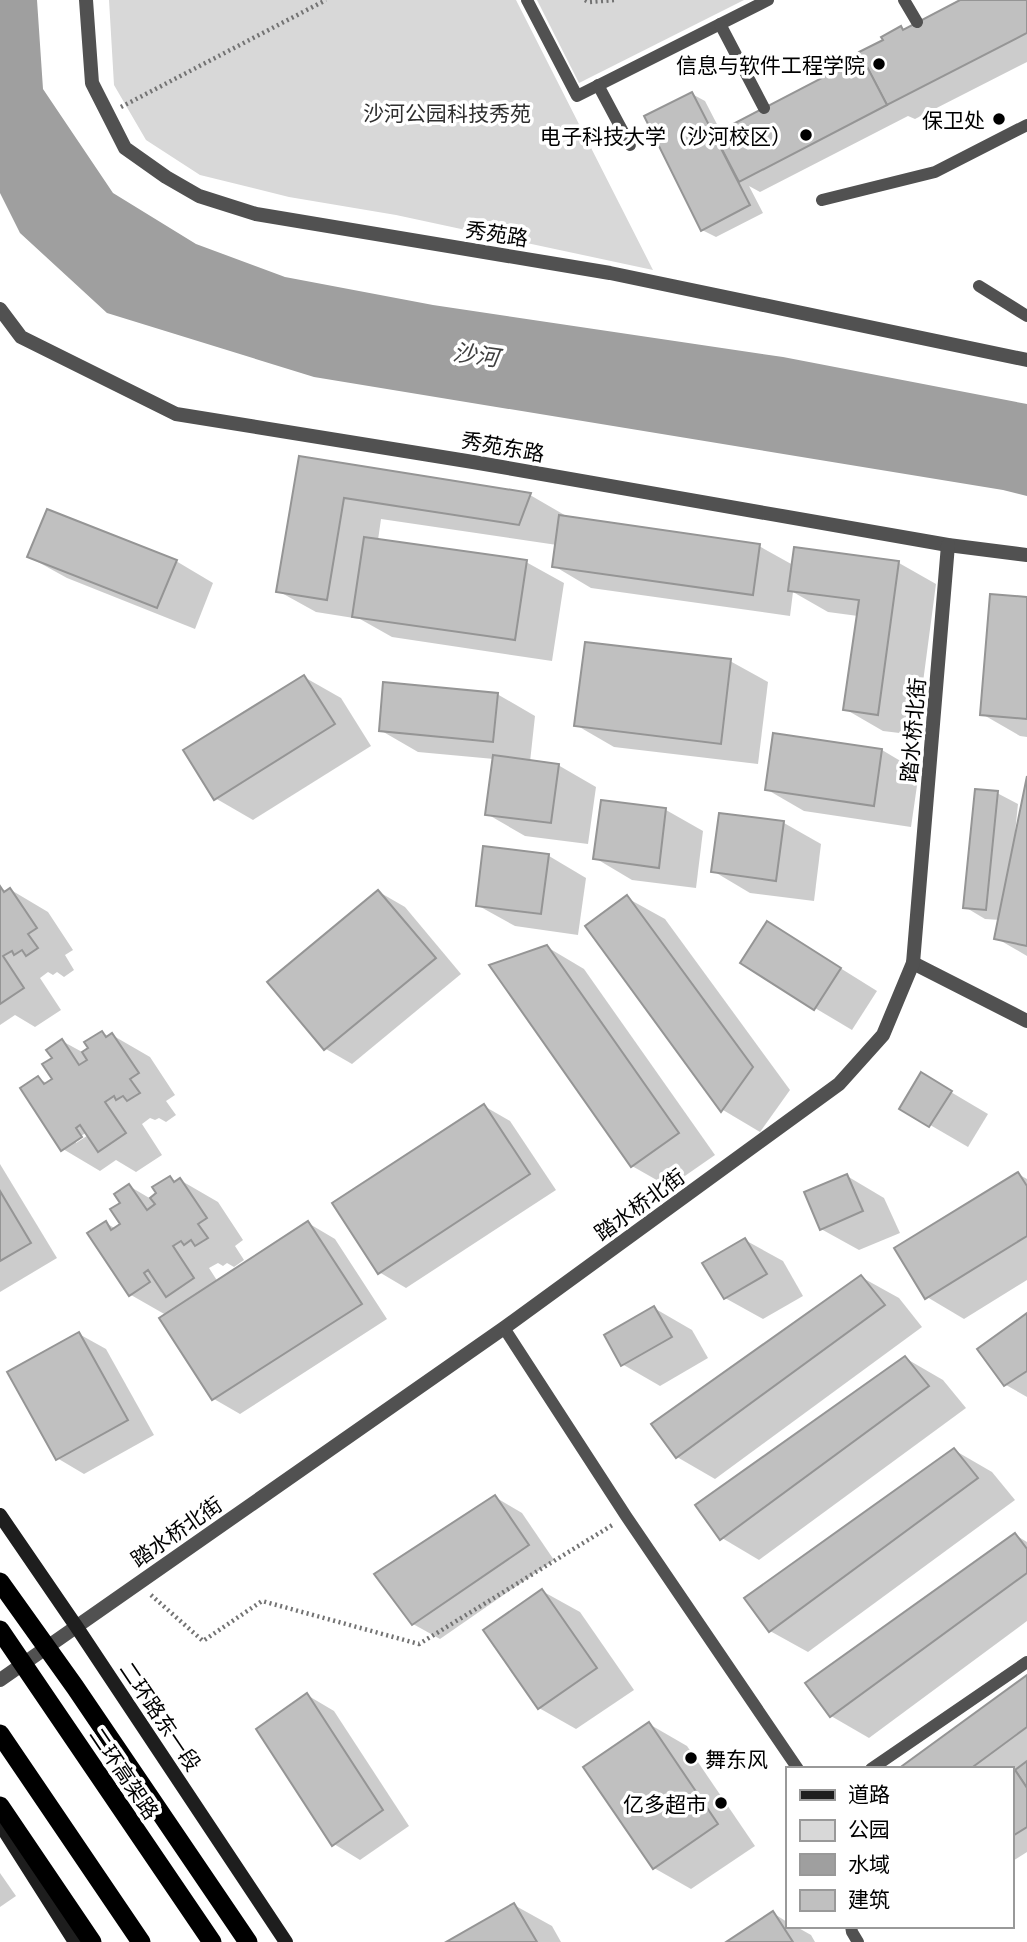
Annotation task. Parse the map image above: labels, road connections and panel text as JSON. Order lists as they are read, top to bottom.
{
  "streets": {
    "highway": ["二环高架路"],
    "main road": ["二环路东一段"],
    "street": ["秀苑路", "秀苑东路", "踏水桥北街"]
  },
  "crossings": [
    ["秀苑东路", "踏水桥北街"],
    ["踏水桥北街", "二环路东一段"]
  ],
  "water": ["沙河"],
  "parks": ["沙河公园科技秀苑"],
  "places": [
    "信息与软件工程学院",
    "保卫处",
    "电子科技大学（沙河校区）",
    "舞东风",
    "亿多超市"
  ],
  "legend": [
    "道路",
    "公园",
    "水域",
    "建筑"
  ]
}
